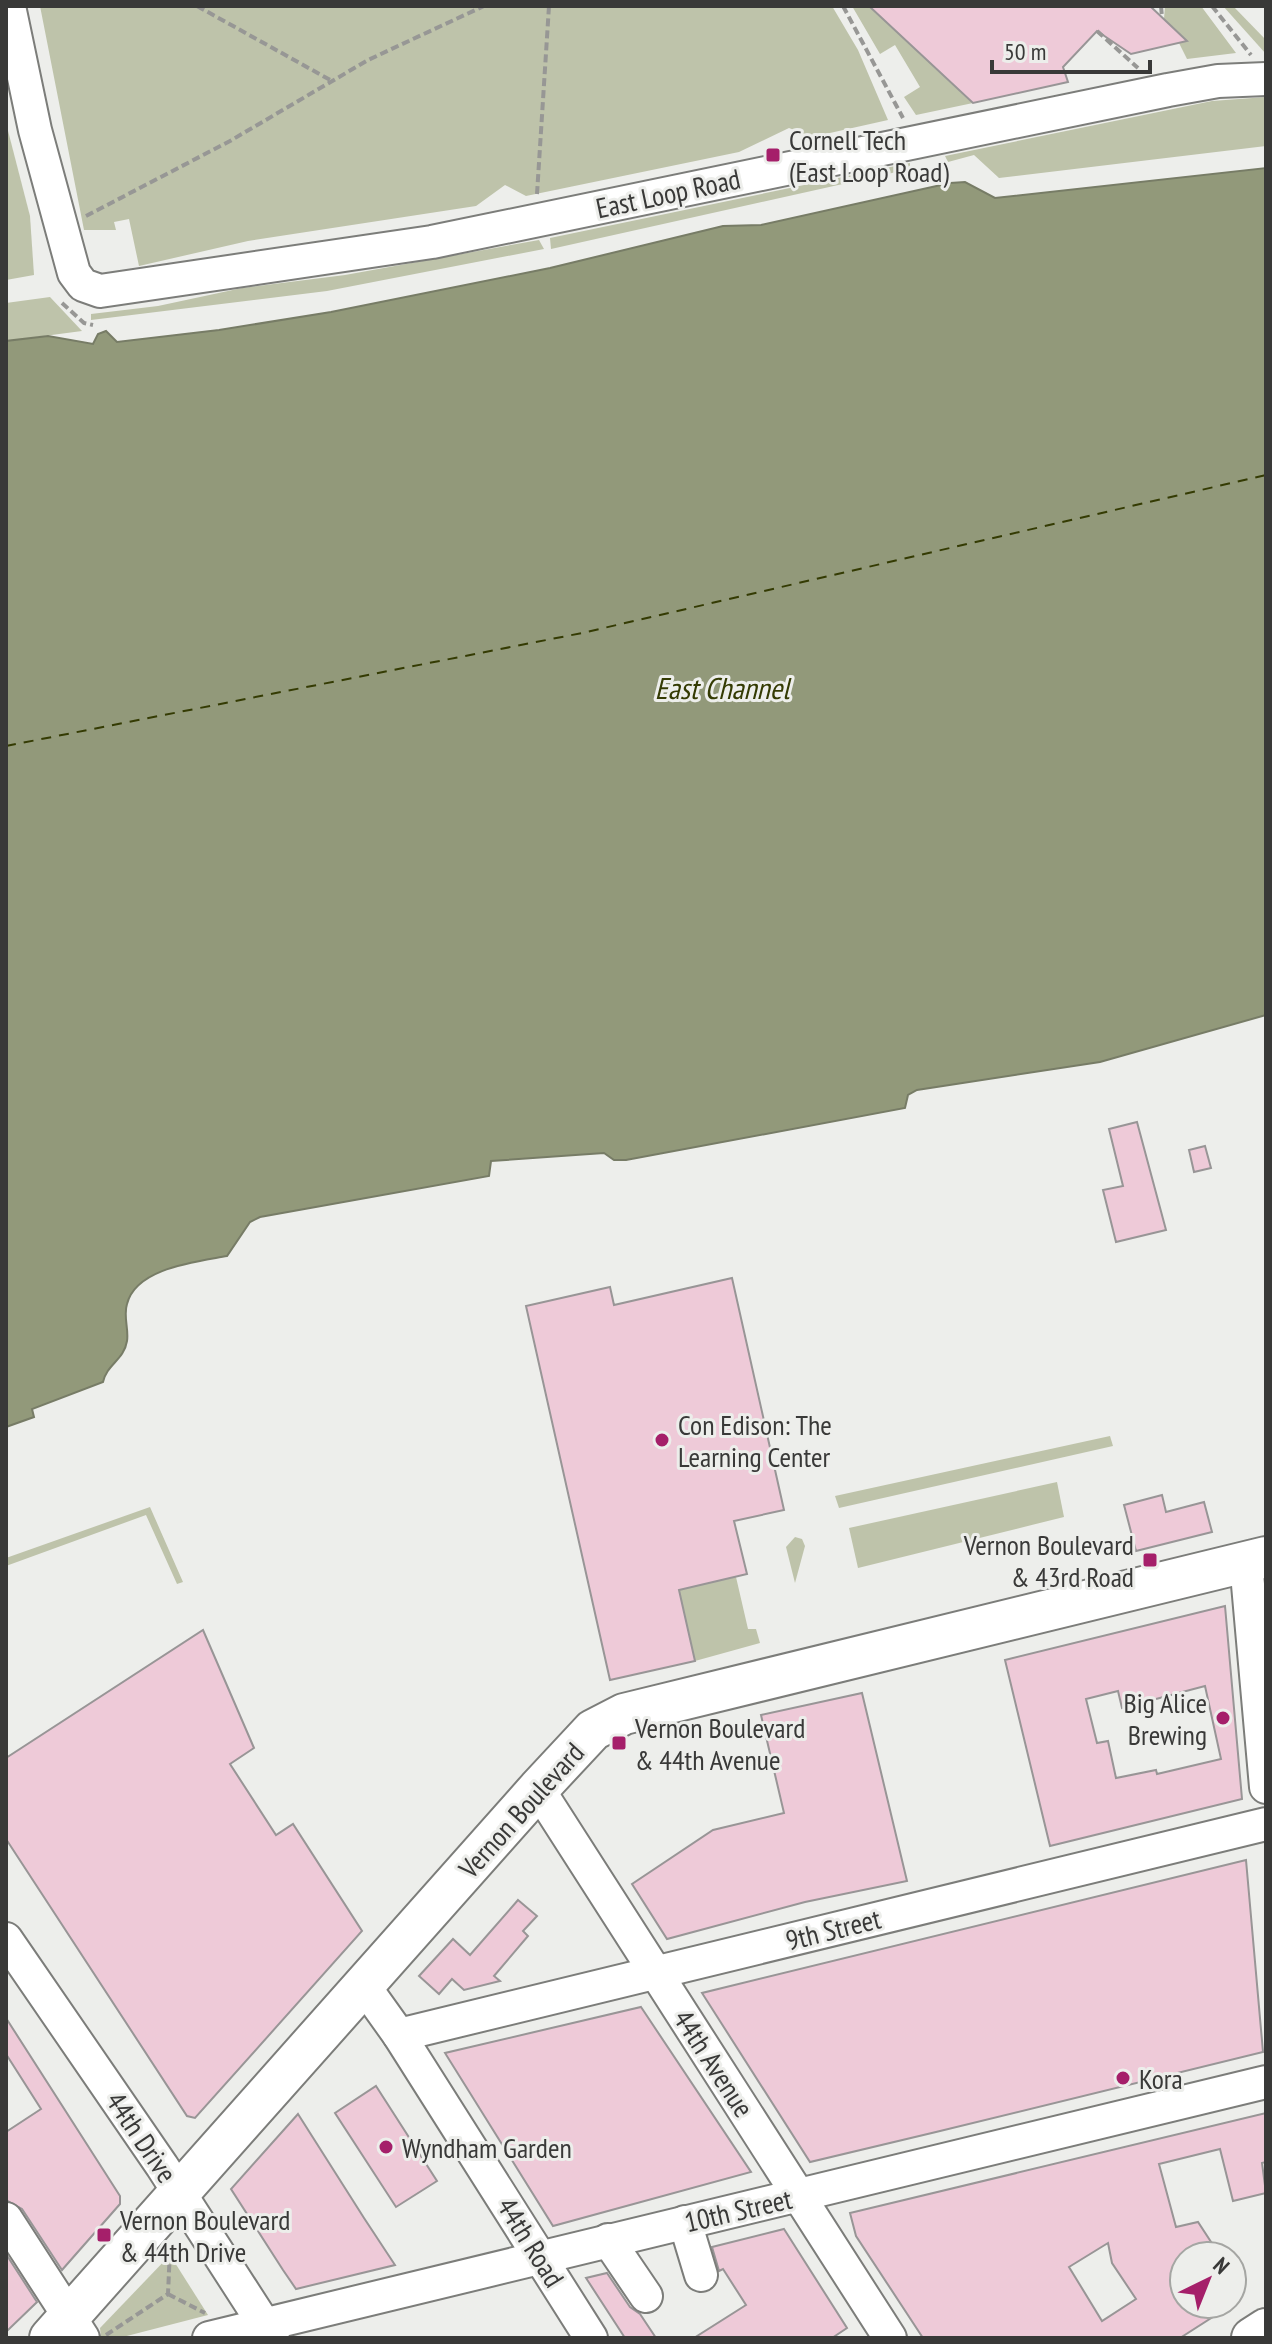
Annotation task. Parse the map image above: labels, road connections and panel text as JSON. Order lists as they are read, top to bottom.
{
  "streets": {
    "main road": ["Vernon Boulevard"],
    "street": [
      "East Loop Road",
      "9th Street",
      "44th Avenue",
      "44th Drive",
      "10th Street",
      "44th Road"
    ]
  },
  "crossings": [
    ["Vernon Boulevard", "44th Avenue"],
    ["Vernon Boulevard", "44th Drive"],
    ["Vernon Boulevard", "44th Road"],
    ["9th Street", "44th Avenue"],
    ["9th Street", "44th Road"],
    ["44th Avenue", "10th Street"],
    ["44th Drive", "10th Street"],
    ["10th Street", "44th Road"]
  ],
  "water": ["East Channel"],
  "places": {
    "transit": [
      "Cornell Tech (East Loop Road)",
      "Vernon Boulevard & 43rd Road",
      "Vernon Boulevard & 44th Avenue",
      "Vernon Boulevard & 44th Drive"
    ],
    "other": [
      "Con Edison: The Learning Center",
      "Big Alice Brewing",
      "Kora",
      "Wyndham Garden"
    ]
  },
  "scale_bar": "50 m",
  "north": "top right"
}
